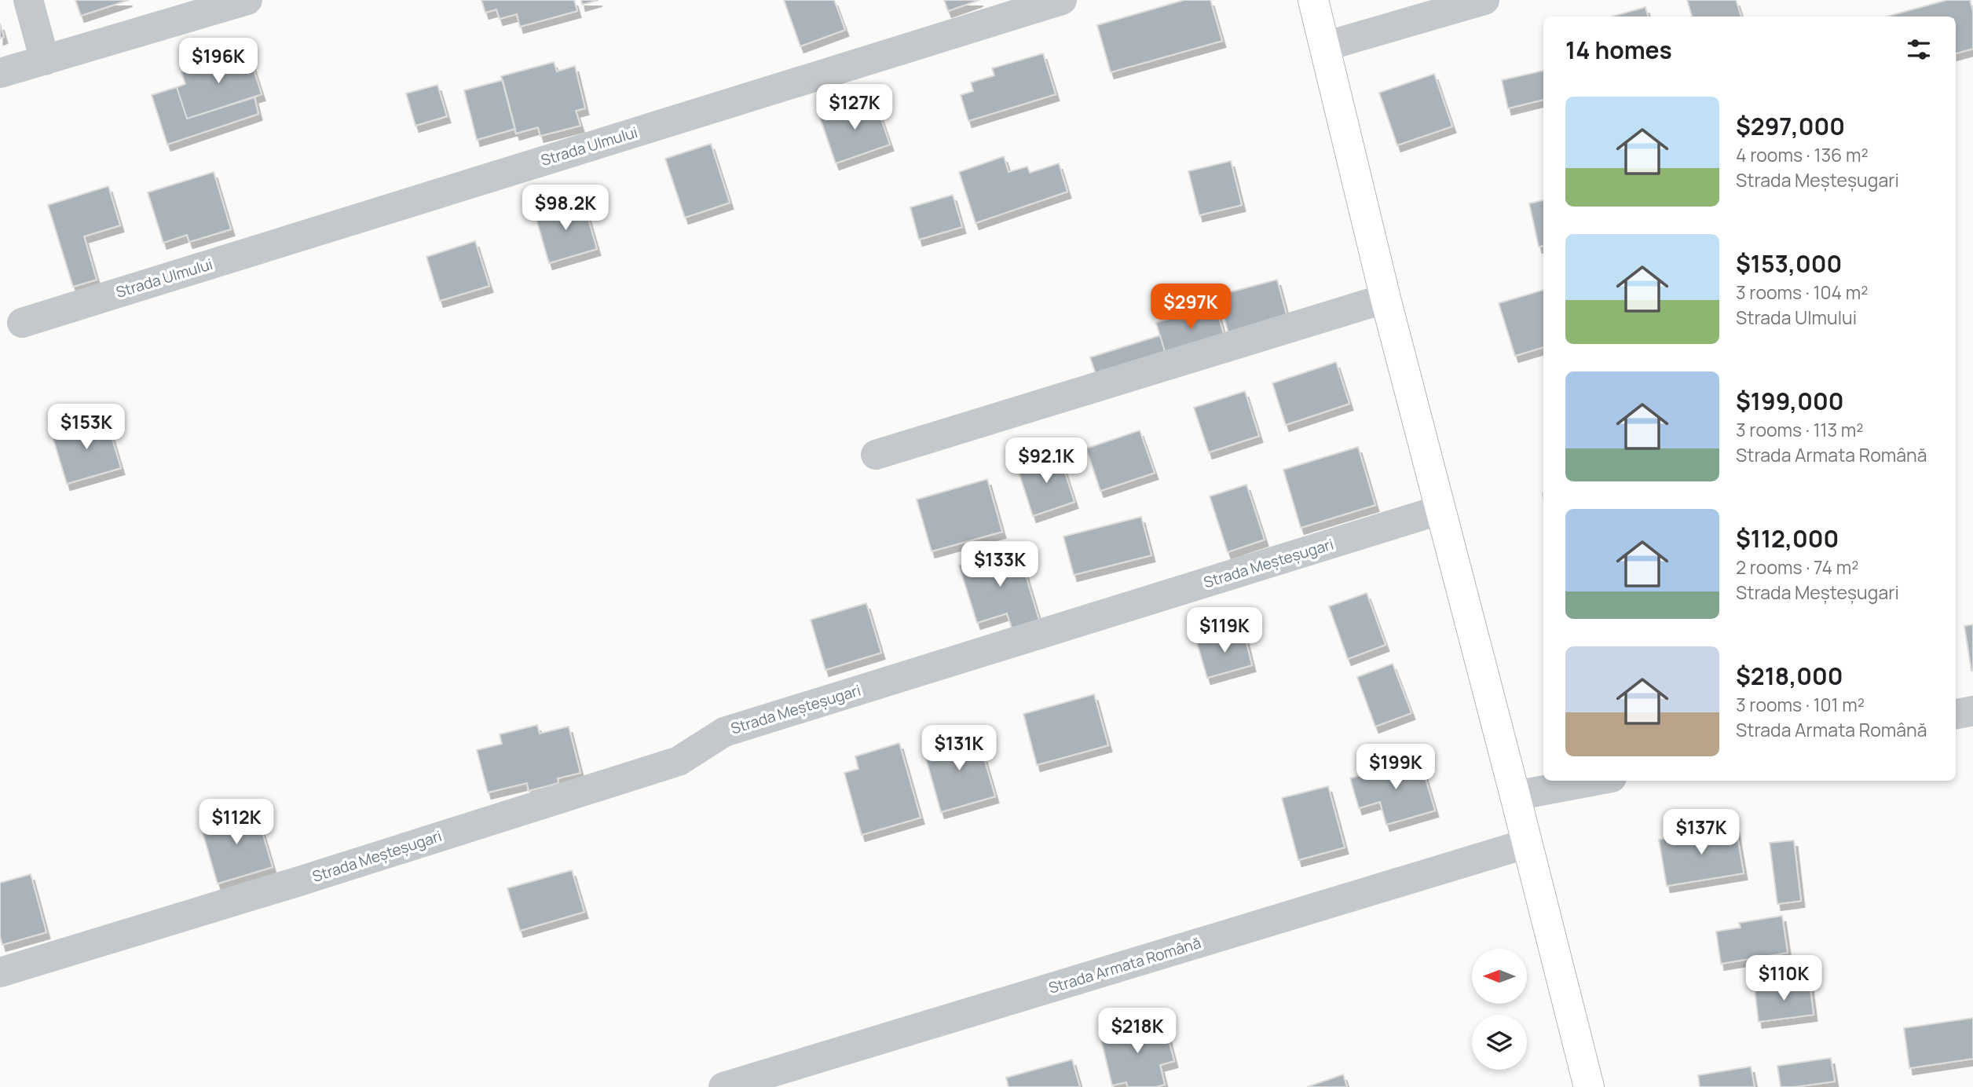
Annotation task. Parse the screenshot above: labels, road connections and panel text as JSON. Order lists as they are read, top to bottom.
{
  "streets": {
    "street": ["Strada Ulmului", "Strada Meșteșugari", "Strada Armata Română"]
  },
  "north": "left",
  "page": {
    "heading": "14 homes",
    "price": [
      "$196K",
      "$127K",
      "$98.2K",
      "$297K",
      "$153K",
      "$92.1K",
      "$133K",
      "$119K",
      "$131K",
      "$199K",
      "$112K",
      "$137K",
      "$110K",
      "$218K"
    ],
    "list": [
      {
        "name": "$297,000",
        "note": "4 rooms · 136 m² · Strada Meșteșugari"
      },
      {
        "name": "$153,000",
        "note": "3 rooms · 104 m² · Strada Ulmului"
      },
      {
        "name": "$199,000",
        "note": "3 rooms · 113 m² · Strada Armata Română"
      },
      {
        "name": "$112,000",
        "note": "2 rooms · 74 m² · Strada Meșteșugari"
      },
      {
        "name": "$218,000",
        "note": "3 rooms · 101 m² · Strada Armata Română"
      }
    ]
  }
}
